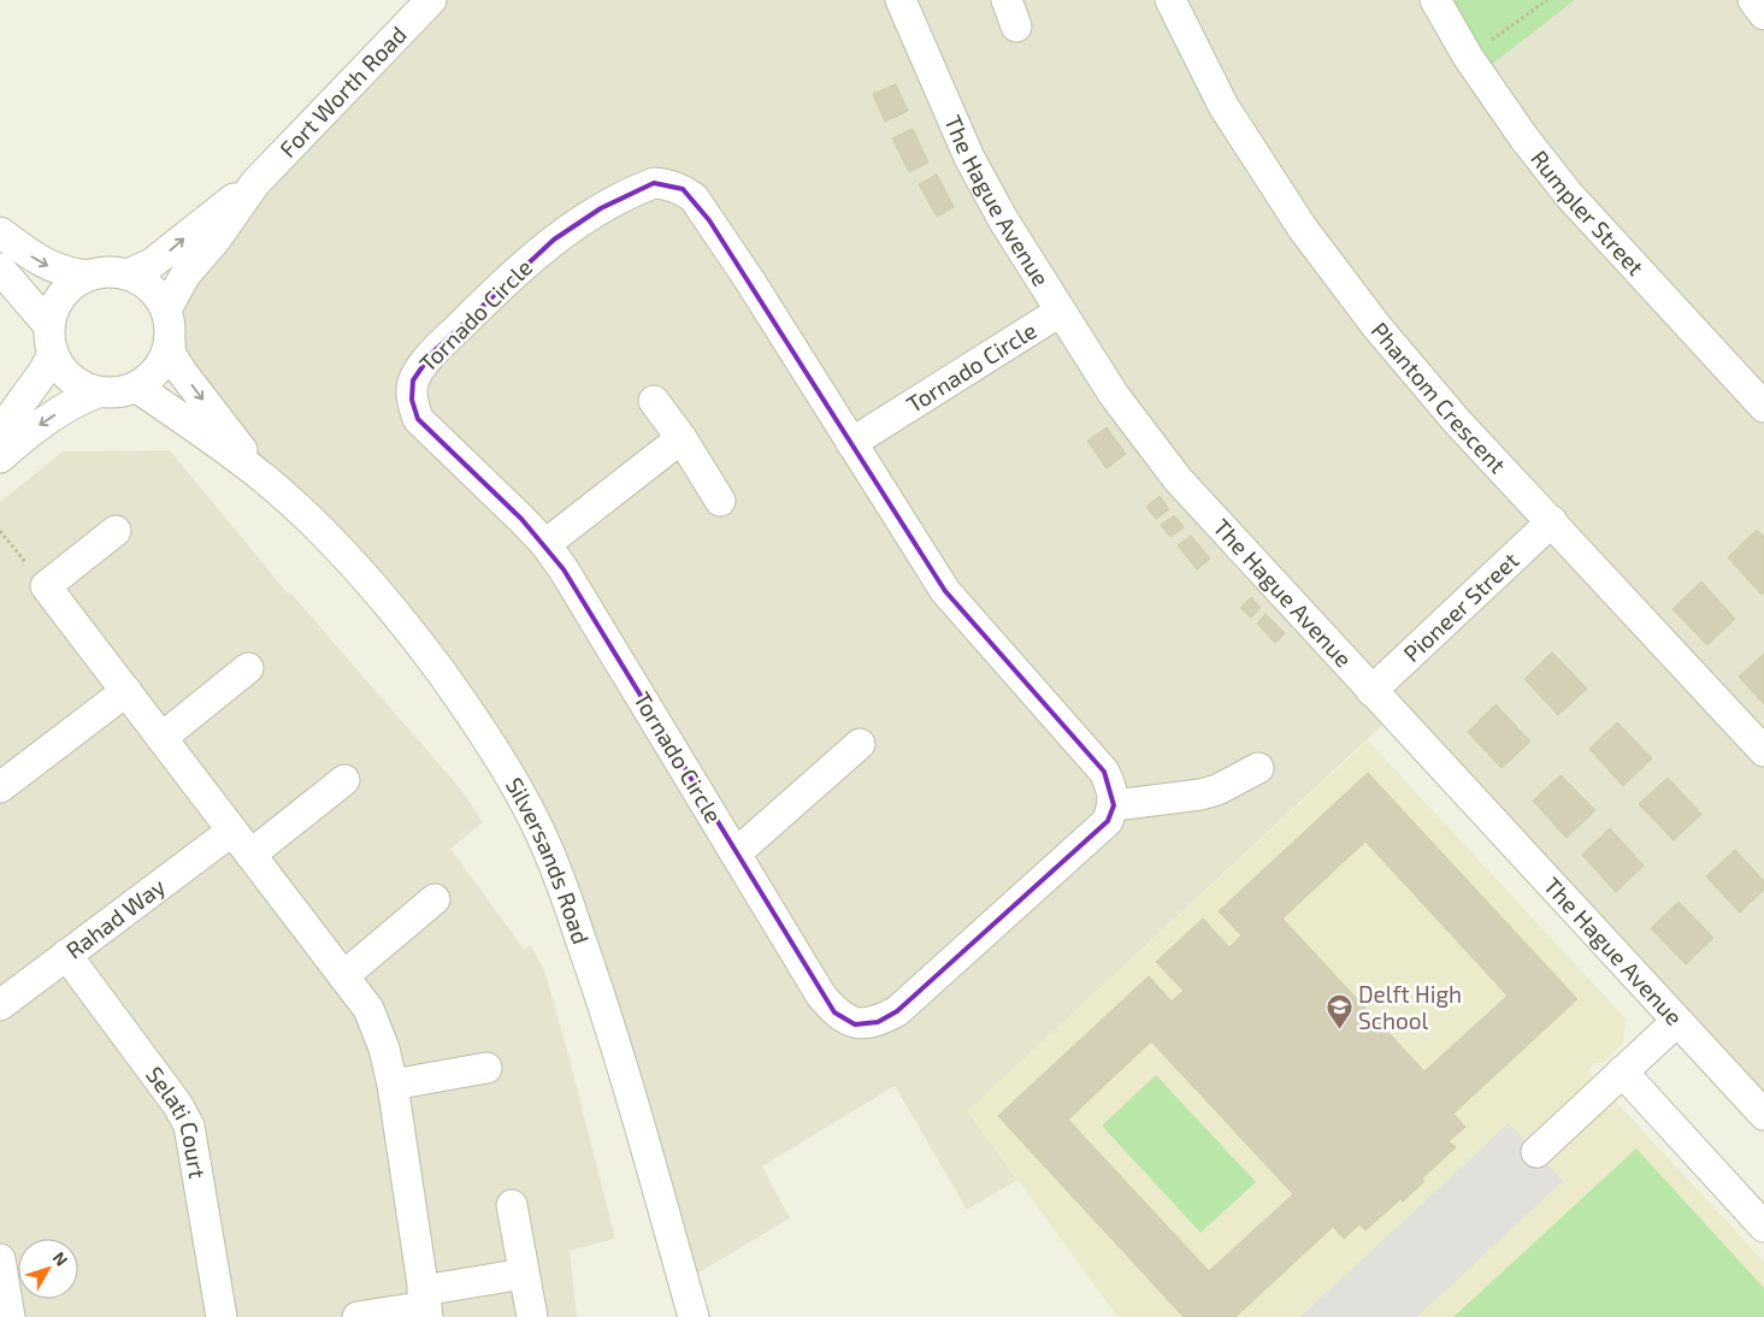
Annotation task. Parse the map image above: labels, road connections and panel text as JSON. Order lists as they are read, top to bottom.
{
  "streets": {
    "street": [
      "Fort Worth Road",
      "The Hague Avenue",
      "Rumpler Street",
      "Tornado Circle",
      "Phantom Crescent",
      "Pioneer Street",
      "Silversands Road",
      "Rahad Way",
      "Selati Court"
    ]
  },
  "crossings": [
    ["Fort Worth Road", "Silversands Road"],
    ["The Hague Avenue", "Tornado Circle"],
    ["The Hague Avenue", "Pioneer Street"],
    ["Phantom Crescent", "Pioneer Street"],
    ["Rahad Way", "Selati Court"]
  ],
  "places": {
    "school or university": ["Delft High School"]
  },
  "north": "top right"
}
